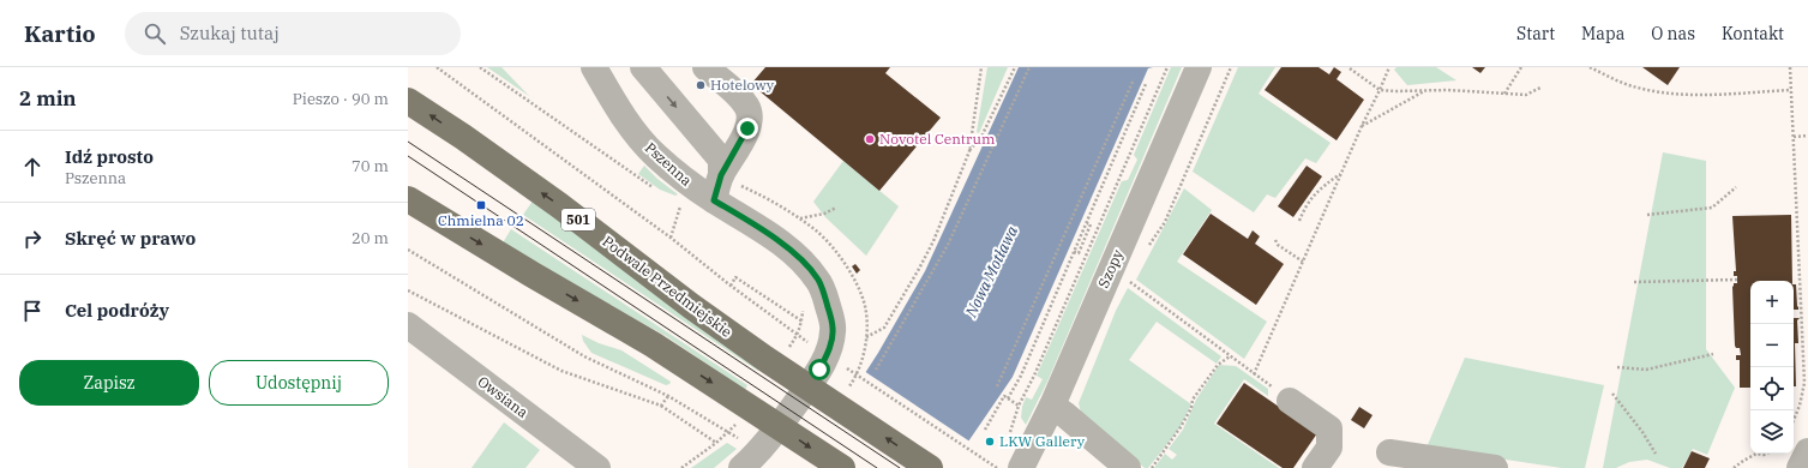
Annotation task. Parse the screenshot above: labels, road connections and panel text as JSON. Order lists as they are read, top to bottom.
{
  "streets": {
    "main road": ["501", "Podwale Przedmiejskie"],
    "street": ["Pszenna", "Szopy", "Owsiana"]
  },
  "water": ["Nowa Motława"],
  "places": {
    "other": ["Hotelowy", "Novotel Centrum", "LKW Gallery"],
    "transit": ["Chmielna 02"]
  },
  "page": {
    "header": "Kartio",
    "search": "Szukaj tutaj",
    "nav": [
      "Start",
      "Mapa",
      "O nas",
      "Kontakt"
    ],
    "heading": ["2 min", "Pieszo · 90 m"],
    "list": [
      ["Idź prosto", "Pszenna", "70 m"],
      ["Skręć w prawo", "20 m"],
      "Cel podróży"
    ],
    "map_buttons": ["+", "−"],
    "buttons": ["Zapisz", "Udostępnij"]
  }
}
